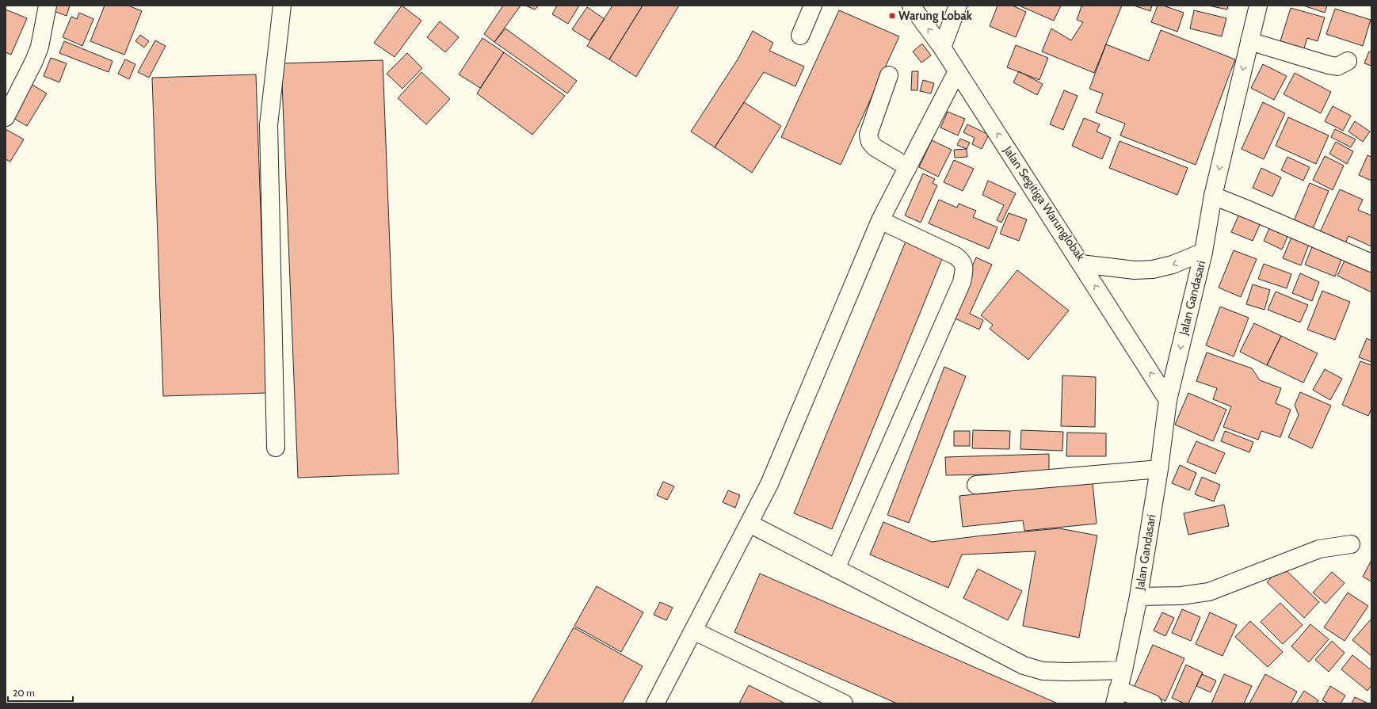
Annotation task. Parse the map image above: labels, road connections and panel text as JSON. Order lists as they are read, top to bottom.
{
  "streets": {
    "street": ["Jalan Segitiga Warunglobak", "Jalan Gandasari"]
  },
  "crossings": [
    ["Jalan Segitiga Warunglobak", "Jalan Gandasari"]
  ],
  "places": {
    "transit": ["Warung Lobak"]
  },
  "scale_bar": "20 m"
}
